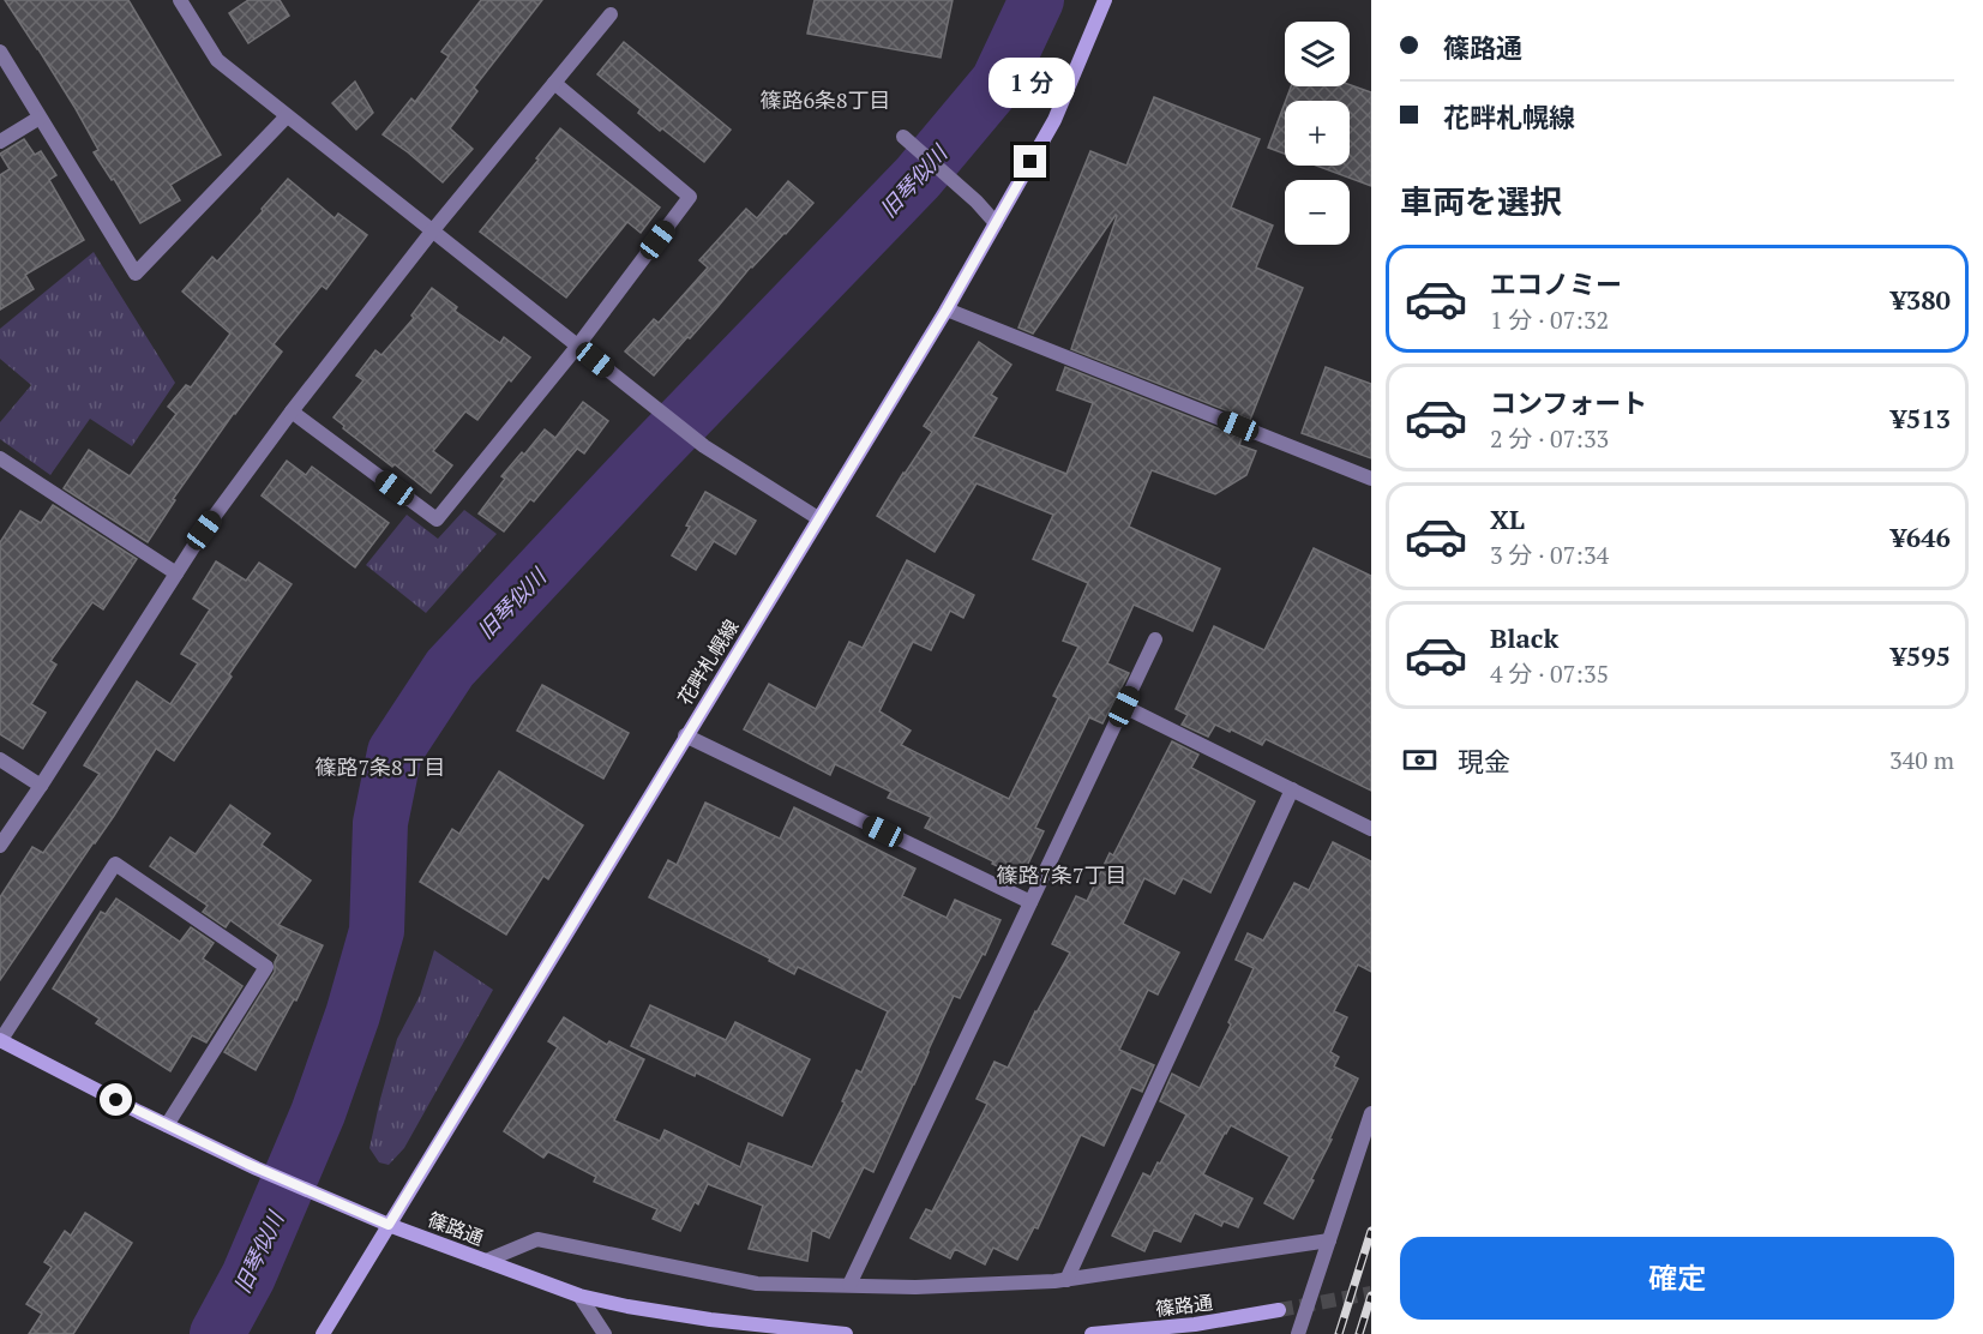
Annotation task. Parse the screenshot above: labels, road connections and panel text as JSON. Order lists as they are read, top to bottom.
{
  "streets": {
    "main road": ["花畔札幌線", "篠路通"]
  },
  "crossings": [
    ["花畔札幌線", "篠路通"]
  ],
  "districts": ["篠路6条8丁目", "篠路7条8丁目", "篠路7条7丁目"],
  "water": ["旧琴似川"],
  "page": {
    "banner": ["篠路通", "花畔札幌線"],
    "map_buttons": ["+", "−"],
    "bubble": "1 分",
    "heading": "車両を選択",
    "list": [
      {
        "name": "エコノミー",
        "note": "1 分 · 07:32",
        "value": "¥380"
      },
      {
        "name": "コンフォート",
        "note": "2 分 · 07:33",
        "value": "¥513"
      },
      {
        "name": "XL",
        "note": "3 分 · 07:34",
        "value": "¥646"
      },
      {
        "name": "Black",
        "note": "4 分 · 07:35",
        "value": "¥595"
      }
    ],
    "pay": ["現金", "340 m"],
    "buttons": "確定"
  }
}
